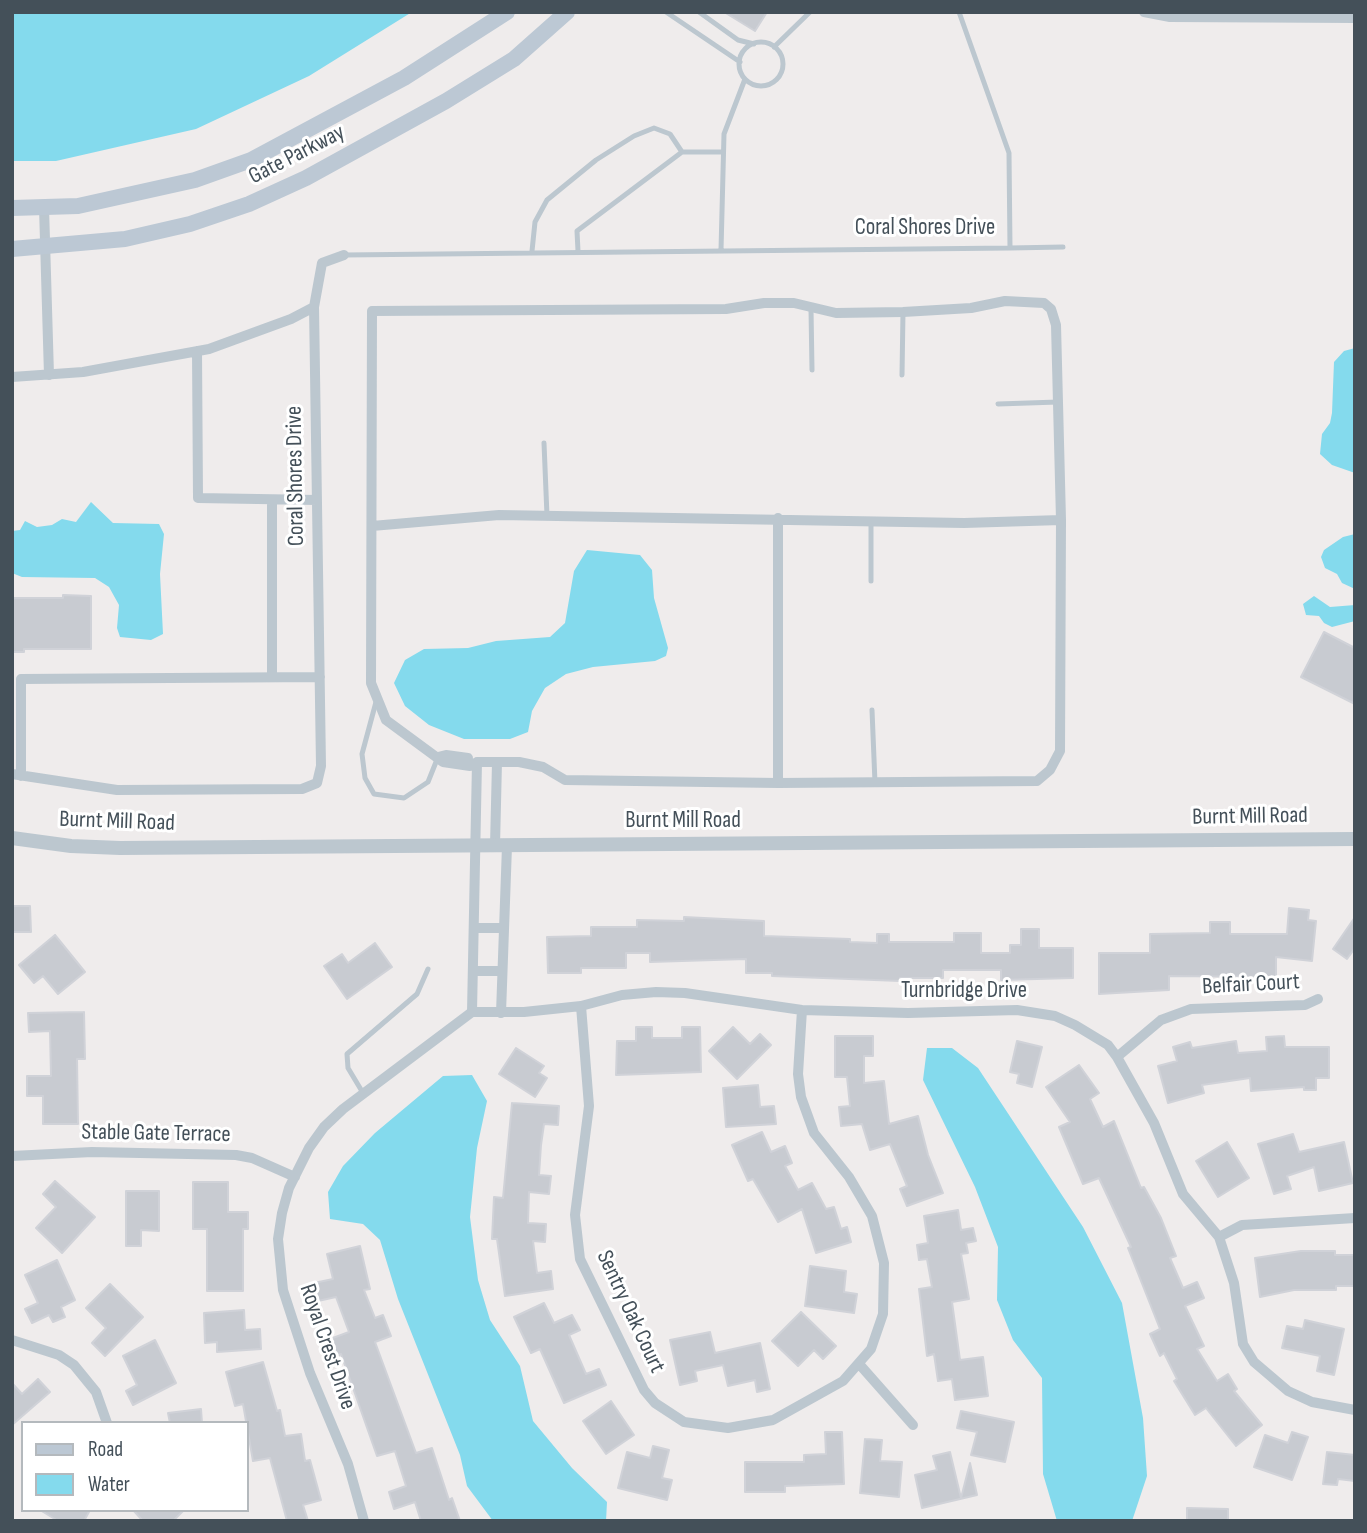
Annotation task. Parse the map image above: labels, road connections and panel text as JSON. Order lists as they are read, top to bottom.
{
  "streets": {
    "main road": ["Gate Parkway"],
    "street": [
      "Coral Shores Drive",
      "Burnt Mill Road",
      "Belfair Court",
      "Turnbridge Drive",
      "Stable Gate Terrace",
      "Sentry Oak Court",
      "Royal Crest Drive"
    ]
  },
  "crossings": [
    ["Belfair Court", "Turnbridge Drive"],
    ["Turnbridge Drive", "Sentry Oak Court"],
    ["Turnbridge Drive", "Royal Crest Drive"],
    ["Stable Gate Terrace", "Royal Crest Drive"]
  ],
  "legend": ["Road", "Water"]
}
